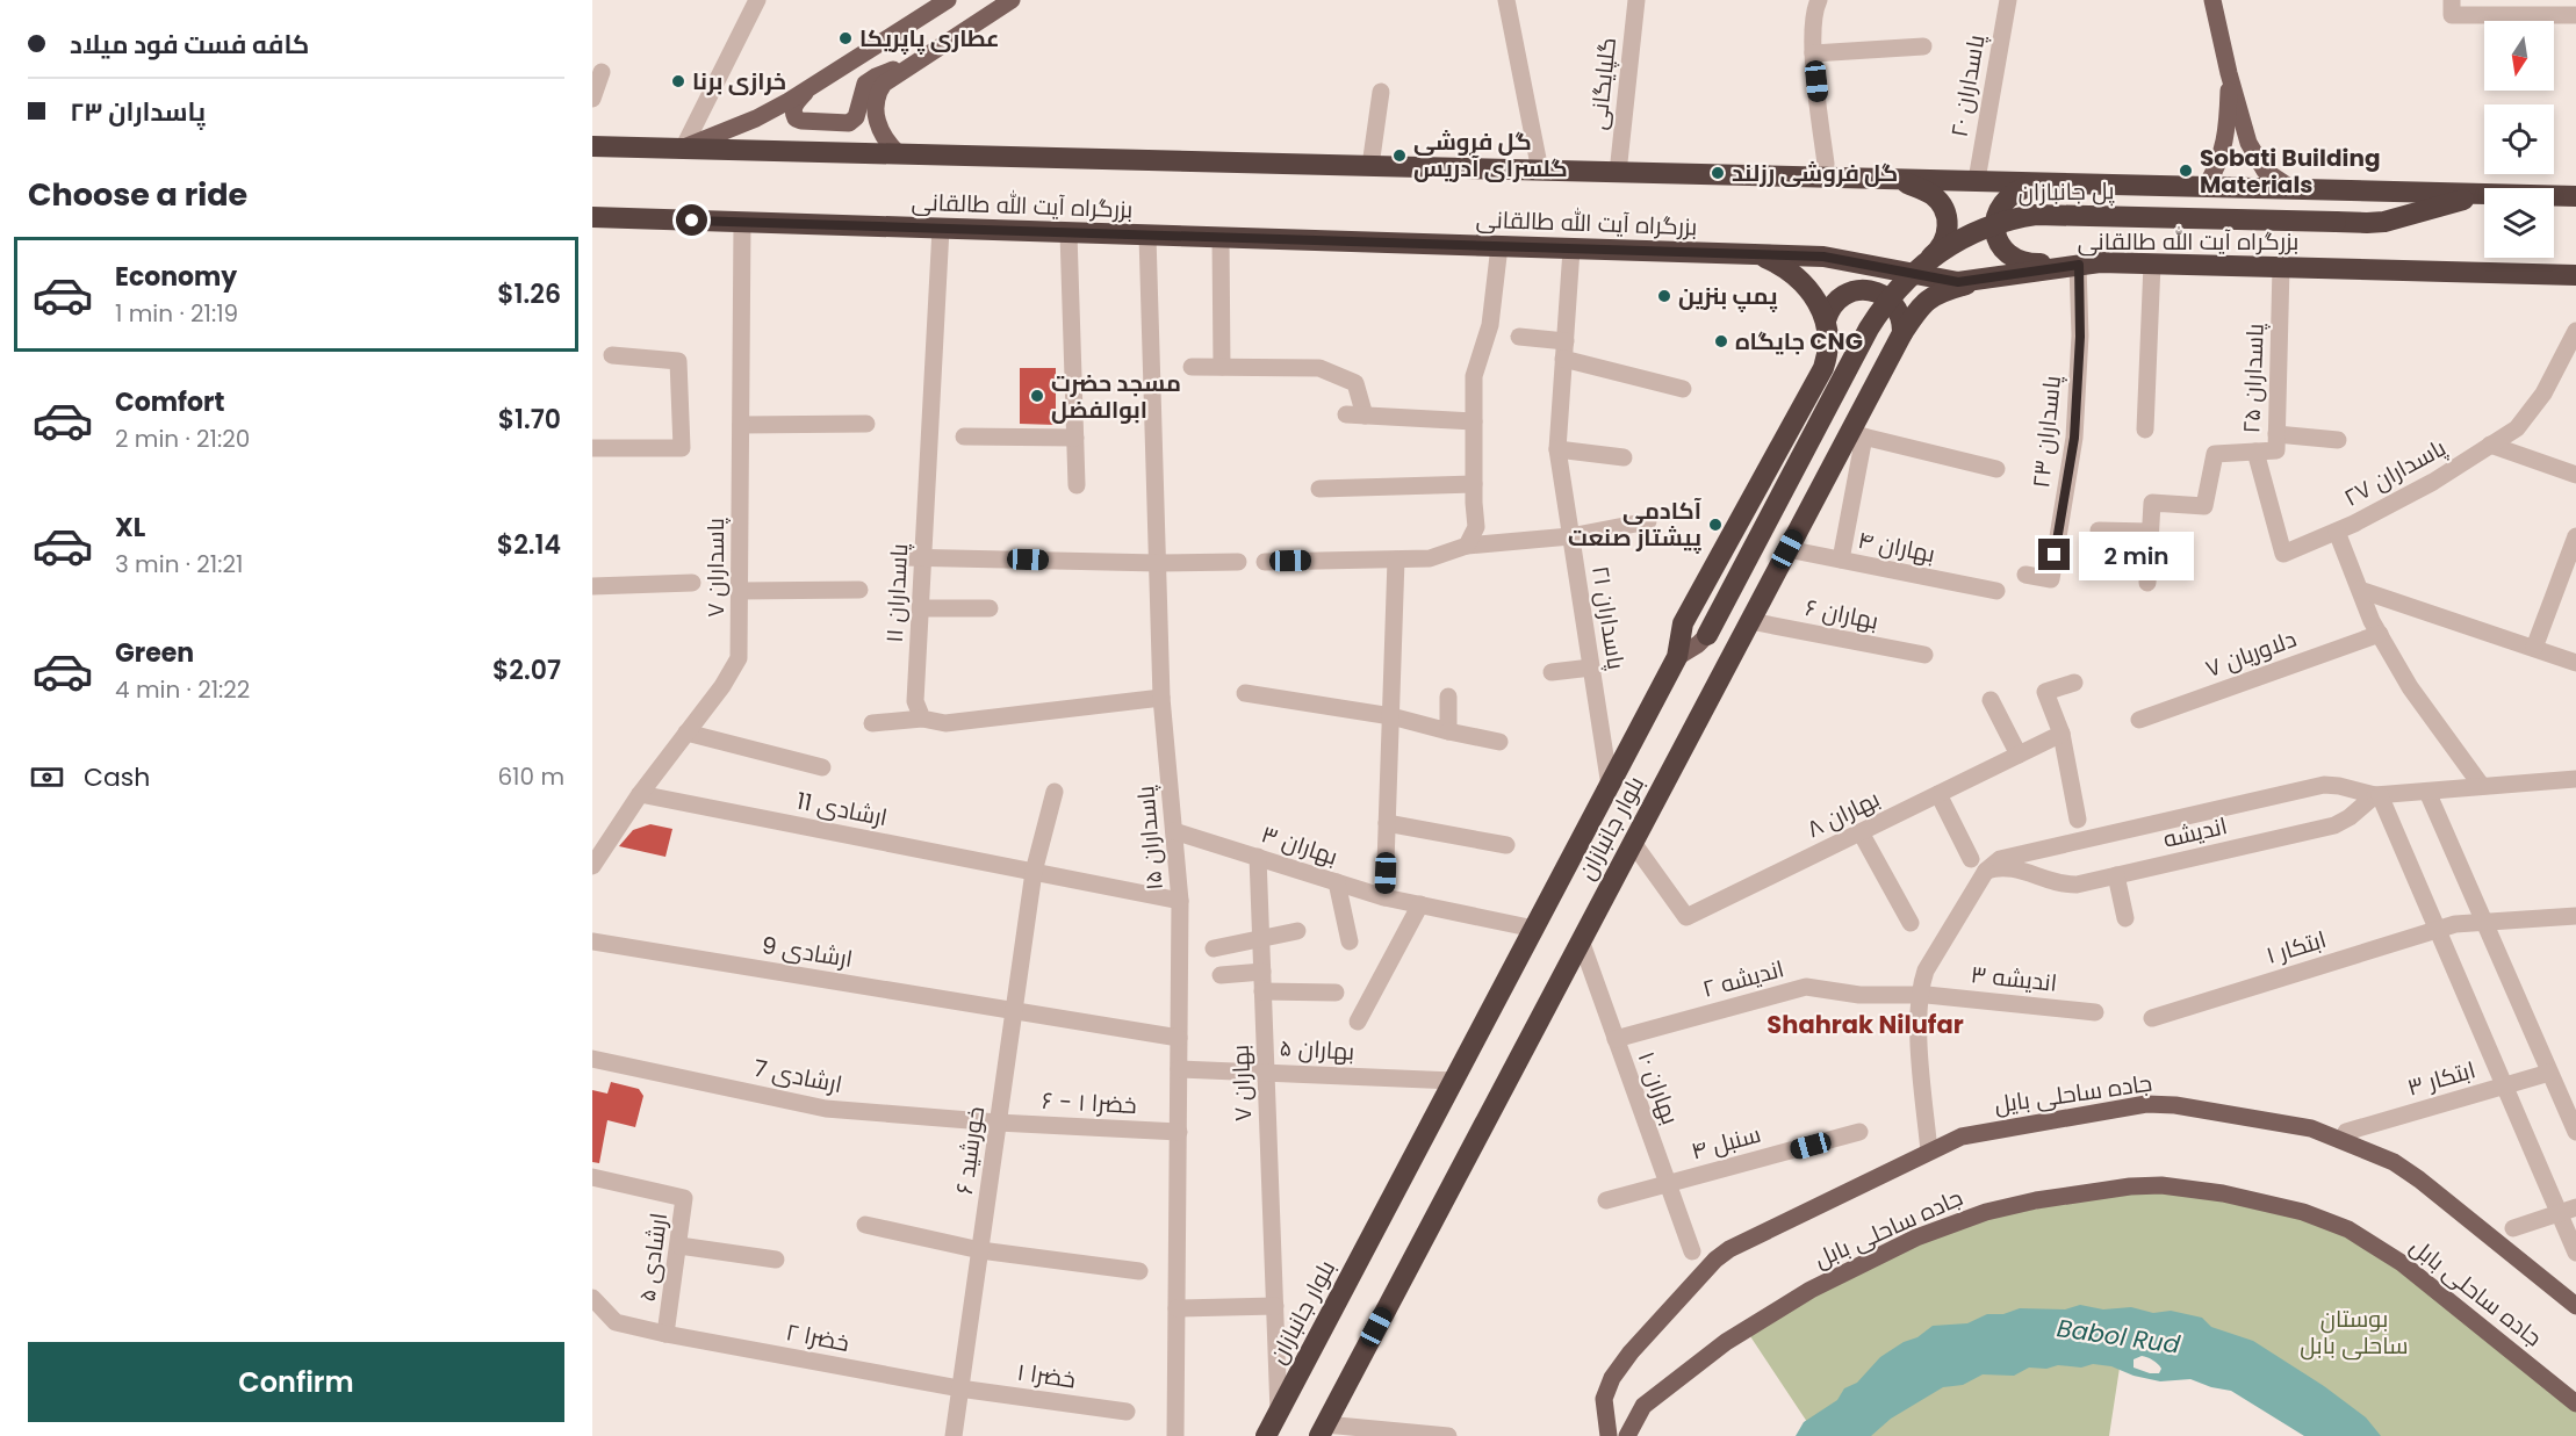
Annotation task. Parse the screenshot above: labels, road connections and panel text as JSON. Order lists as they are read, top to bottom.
{
  "streets": {
    "highway": ["پل جانبازان", "بزرگراه آیت الله طالقانی", "بلوار جانبازان"],
    "main road": ["جاده ساحلی بایل", "جاده ساحلی بابل"],
    "street": [
      "گلپایگانی",
      "پاسداران ۲۰",
      "پاسداران ۲۵",
      "پاسداران ۲۳",
      "پاسداران ۲۷",
      "بهاران ۴",
      "پاسداران ۷",
      "پاسداران ١١",
      "بهاران ۶",
      "پاسداران ۲۱",
      "دلاوریان ۷",
      "ارشادی 11",
      "بهاران ۸",
      "اندیشه",
      "پاسداران ۱۵",
      "بهاران ۳",
      "ابتکار ۱",
      "ارشادی 9",
      "اندیشه ۲",
      "اندیشه ۳",
      "بهاران ۵",
      "ارشادی 7",
      "ابتکار ۳",
      "بهاران ۷",
      "بهاران ۱۰",
      "خضرا ۱ - ۶",
      "سنبل ۴",
      "خورشید ۶",
      "ارشادی ۵",
      "خضرا ۲",
      "خضرا ۱"
    ]
  },
  "crossings": [
    ["گلپایگانی", "بزرگراه آیت الله طالقانی"],
    ["پاسداران ۲۰", "بزرگراه آیت الله طالقانی"],
    ["پل جانبازان", "بزرگراه آیت الله طالقانی"],
    ["پل جانبازان", "بلوار جانبازان"],
    ["بزرگراه آیت الله طالقانی", "پاسداران ۲۵"],
    ["بزرگراه آیت الله طالقانی", "پاسداران ۲۳"],
    ["بزرگراه آیت الله طالقانی", "پاسداران ۷"],
    ["بزرگراه آیت الله طالقانی", "پاسداران ١١"],
    ["بزرگراه آیت الله طالقانی", "پاسداران ۲۱"],
    ["بزرگراه آیت الله طالقانی", "بلوار جانبازان"],
    ["بزرگراه آیت الله طالقانی", "پاسداران ۱۵"],
    ["پاسداران ۲۵", "پاسداران ۲۷"],
    ["بهاران ۴", "بلوار جانبازان"],
    ["پاسداران ۷", "ارشادی 11"],
    ["بهاران ۶", "بلوار جانبازان"],
    ["پاسداران ۲۱", "بلوار جانبازان"],
    ["ارشادی 11", "پاسداران ۱۵"],
    ["ارشادی 11", "خورشید ۶"],
    ["بهاران ۸", "بلوار جانبازان"],
    ["بلوار جانبازان", "بهاران ۳"],
    ["بلوار جانبازان", "بهاران ۵"],
    ["بلوار جانبازان", "بهاران ۷"],
    ["بلوار جانبازان", "بهاران ۱۰"],
    ["پاسداران ۱۵", "بهاران ۳"],
    ["پاسداران ۱۵", "ارشادی 9"],
    ["پاسداران ۱۵", "بهاران ۵"],
    ["پاسداران ۱۵", "خضرا ۱ - ۶"],
    ["بهاران ۳", "بهاران ۷"],
    ["ارشادی 9", "خورشید ۶"],
    ["اندیشه ۲", "اندیشه ۳"],
    ["اندیشه ۲", "بهاران ۱۰"],
    ["بهاران ۵", "بهاران ۷"],
    ["ارشادی 7", "خضرا ۱ - ۶"],
    ["ارشادی 7", "خورشید ۶"],
    ["بهاران ۱۰", "سنبل ۴"],
    ["خضرا ۱ - ۶", "خورشید ۶"],
    ["خورشید ۶", "خضرا ۲"],
    ["خورشید ۶", "خضرا ۱"],
    ["ارشادی ۵", "خضرا ۲"],
    ["خضرا ۲", "خضرا ۱"]
  ],
  "districts": ["Shahrak Nilufar"],
  "water": ["Babol Rud"],
  "parks": ["بوستان ساحلی بابل"],
  "places": [
    "عطاری پاپریکا",
    "خرازی برنا",
    "گل فروشی گلسرای آدریس",
    "Sobati Building Materials",
    "گل فروشی رزلند",
    "پمپ بنزین",
    "جایگاه CNG",
    "مسجد حضرت ابوالفضل",
    "آکادمی پیشتاز صنعت"
  ],
  "north": "bottom",
  "page": {
    "banner": ["کافه فست فود میلاد", "پاسداران ۲۳"],
    "heading": "Choose a ride",
    "list": [
      {
        "name": "Economy",
        "note": "1 min · 21:19",
        "value": "$1.26"
      },
      {
        "name": "Comfort",
        "note": "2 min · 21:20",
        "value": "$1.70"
      },
      {
        "name": "XL",
        "note": "3 min · 21:21",
        "value": "$2.14"
      },
      {
        "name": "Green",
        "note": "4 min · 21:22",
        "value": "$2.07"
      }
    ],
    "bubble": "2 min",
    "pay": ["Cash", "610 m"],
    "buttons": "Confirm"
  }
}
